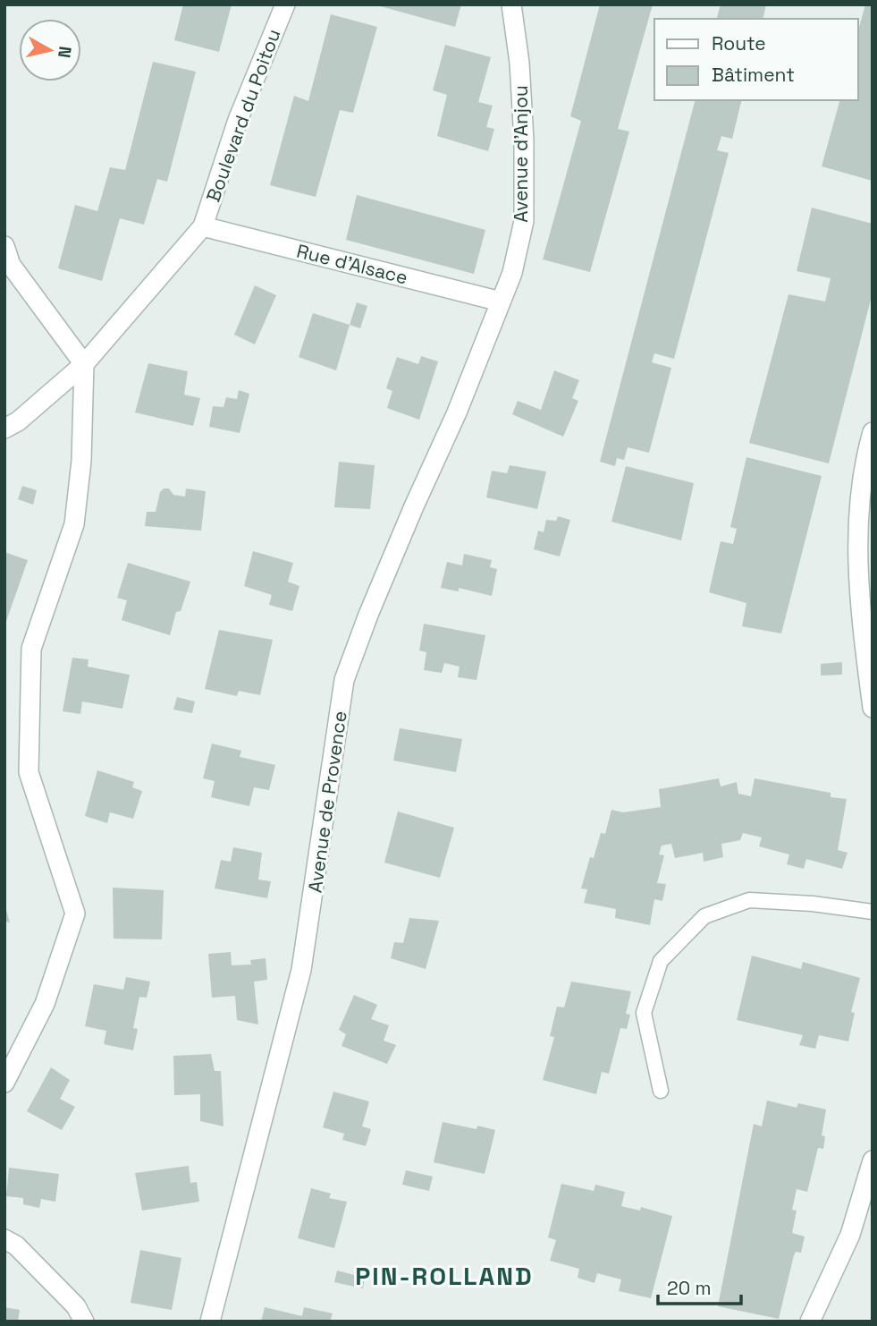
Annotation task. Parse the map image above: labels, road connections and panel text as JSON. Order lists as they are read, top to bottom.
{
  "streets": {
    "street": [
      "Boulevard du Poitou",
      "Avenue d'Anjou",
      "Rue d'Alsace",
      "Avenue de Provence"
    ]
  },
  "crossings": [
    ["Boulevard du Poitou", "Rue d'Alsace"],
    ["Avenue d'Anjou", "Rue d'Alsace"],
    ["Avenue d'Anjou", "Avenue de Provence"],
    ["Rue d'Alsace", "Avenue de Provence"]
  ],
  "districts": ["PIN-ROLLAND"],
  "legend": ["Route", "Bâtiment"],
  "scale_bar": "20 m",
  "north": "right"
}
